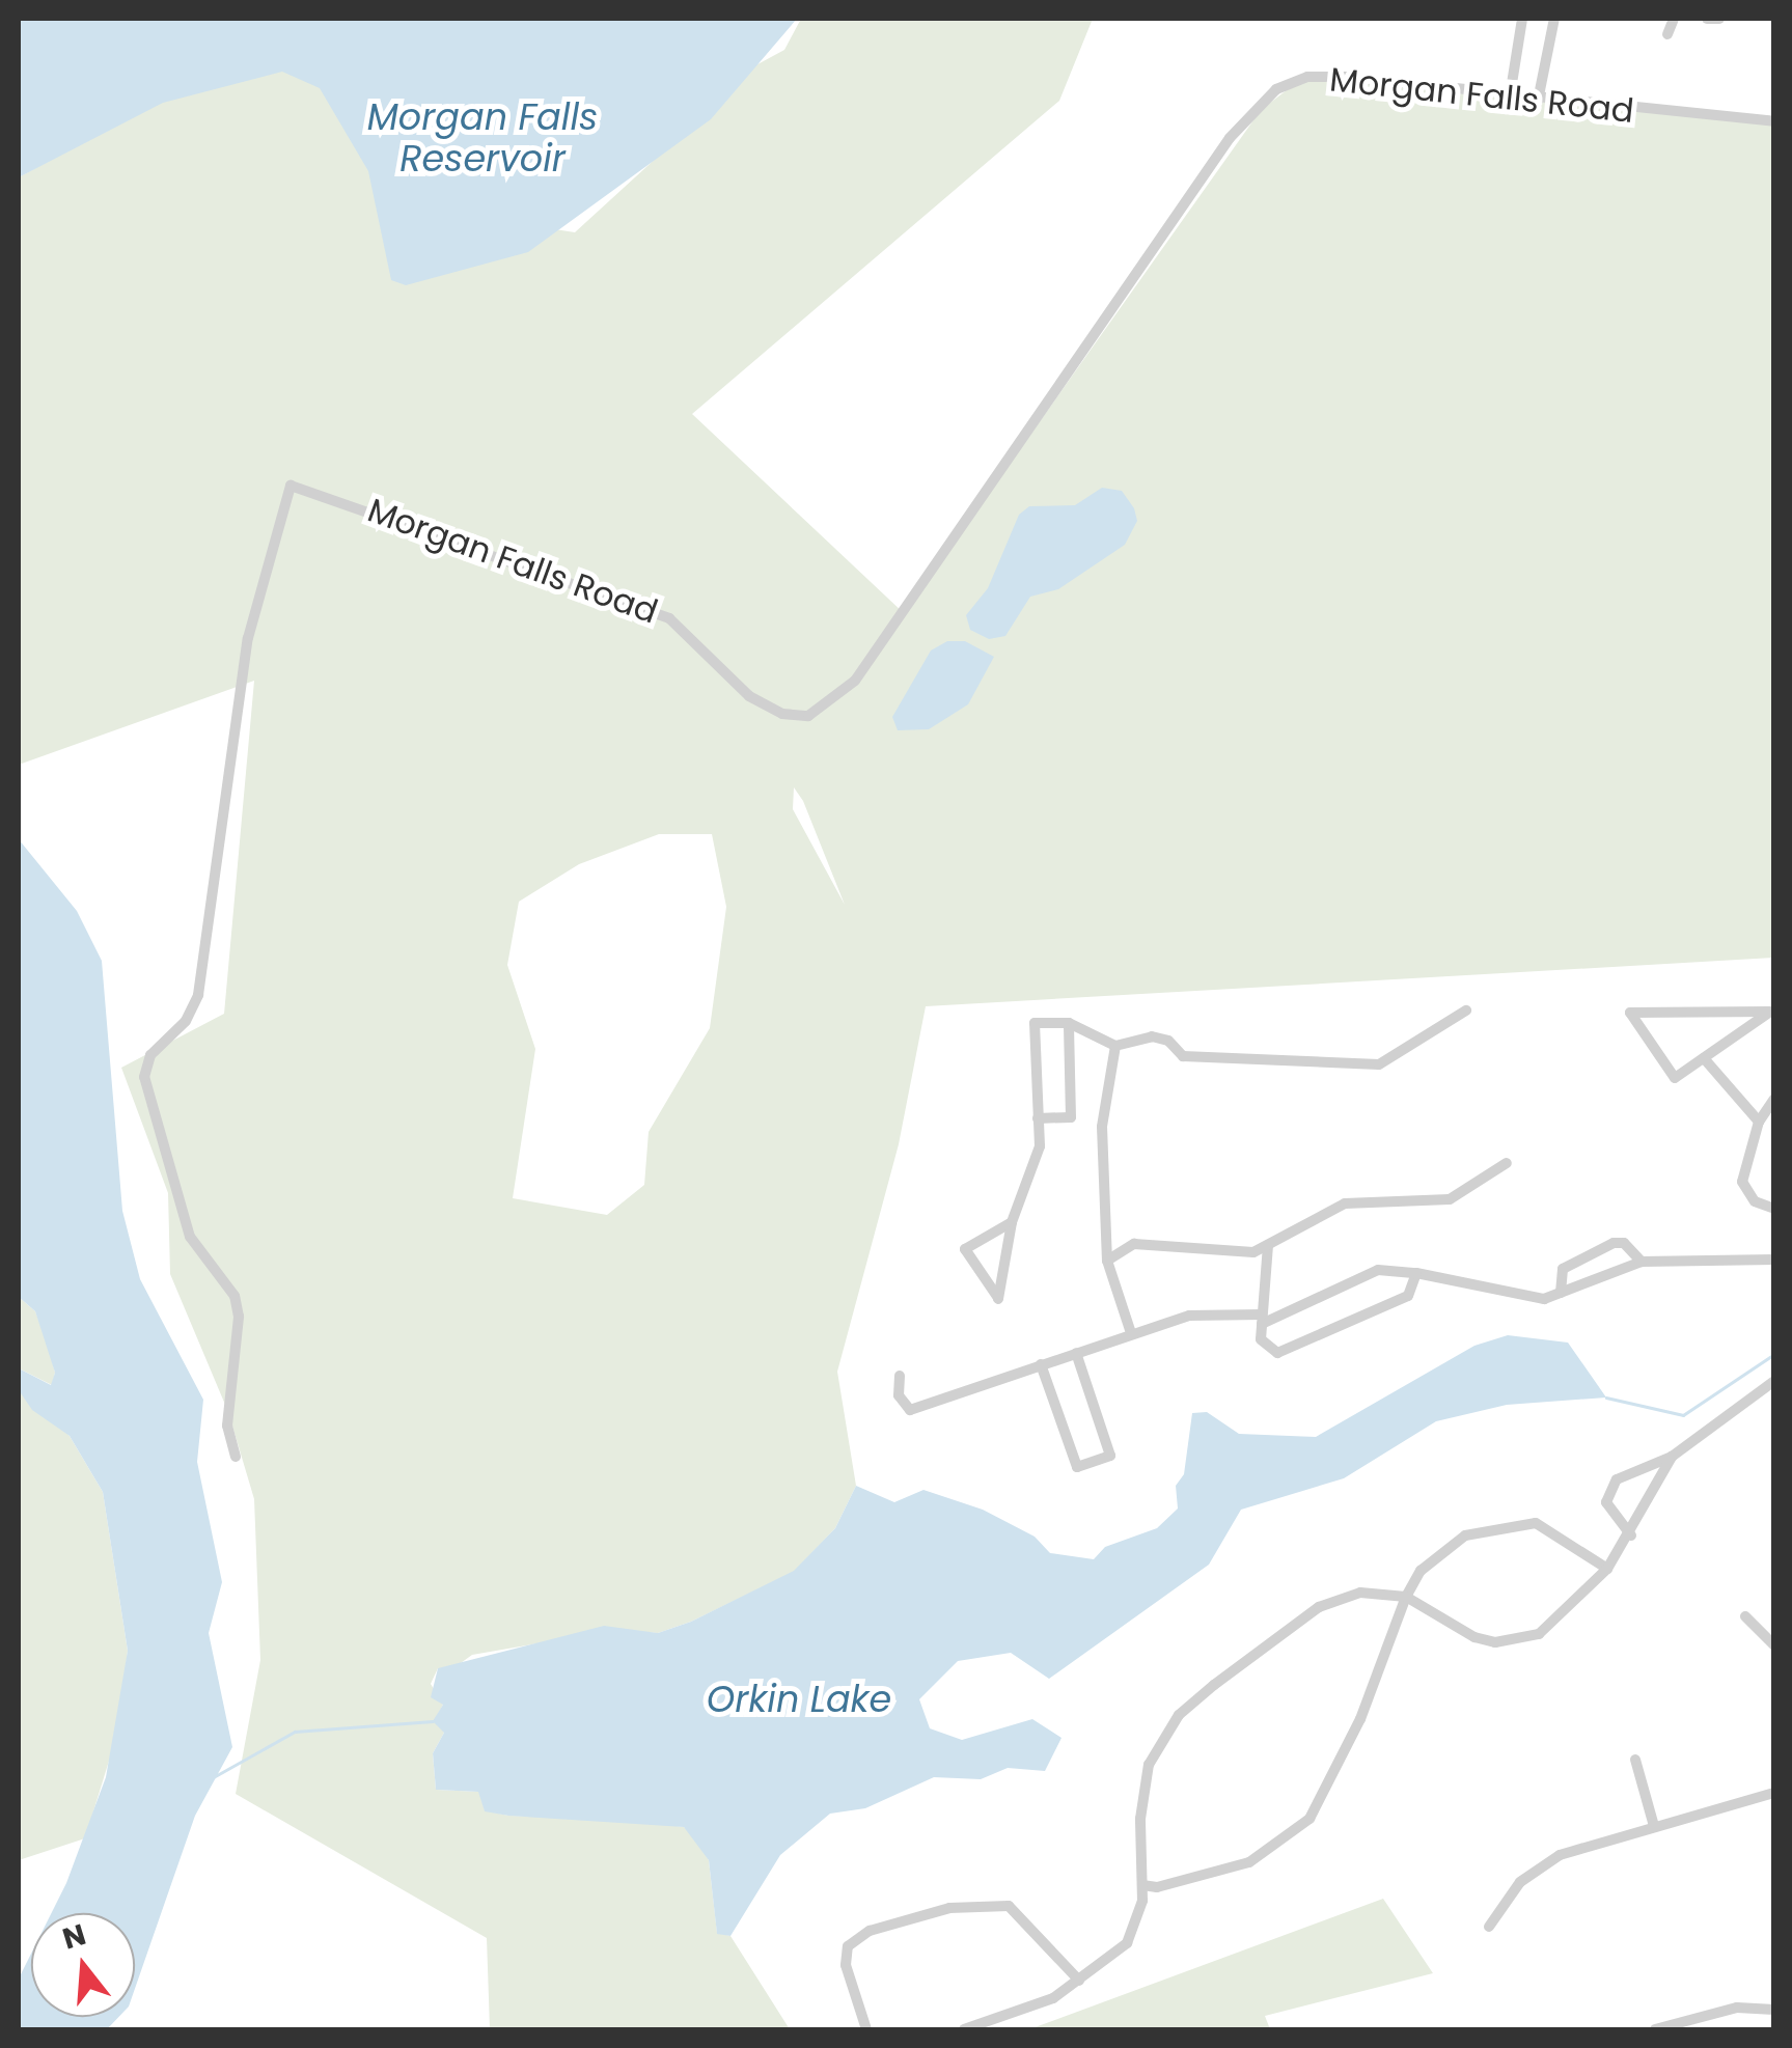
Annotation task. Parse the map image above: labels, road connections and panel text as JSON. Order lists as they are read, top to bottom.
{
  "streets": {
    "street": ["Morgan Falls Road"]
  },
  "water": ["Morgan Falls Reservoir", "Orkin Lake"],
  "north": "top"
}
